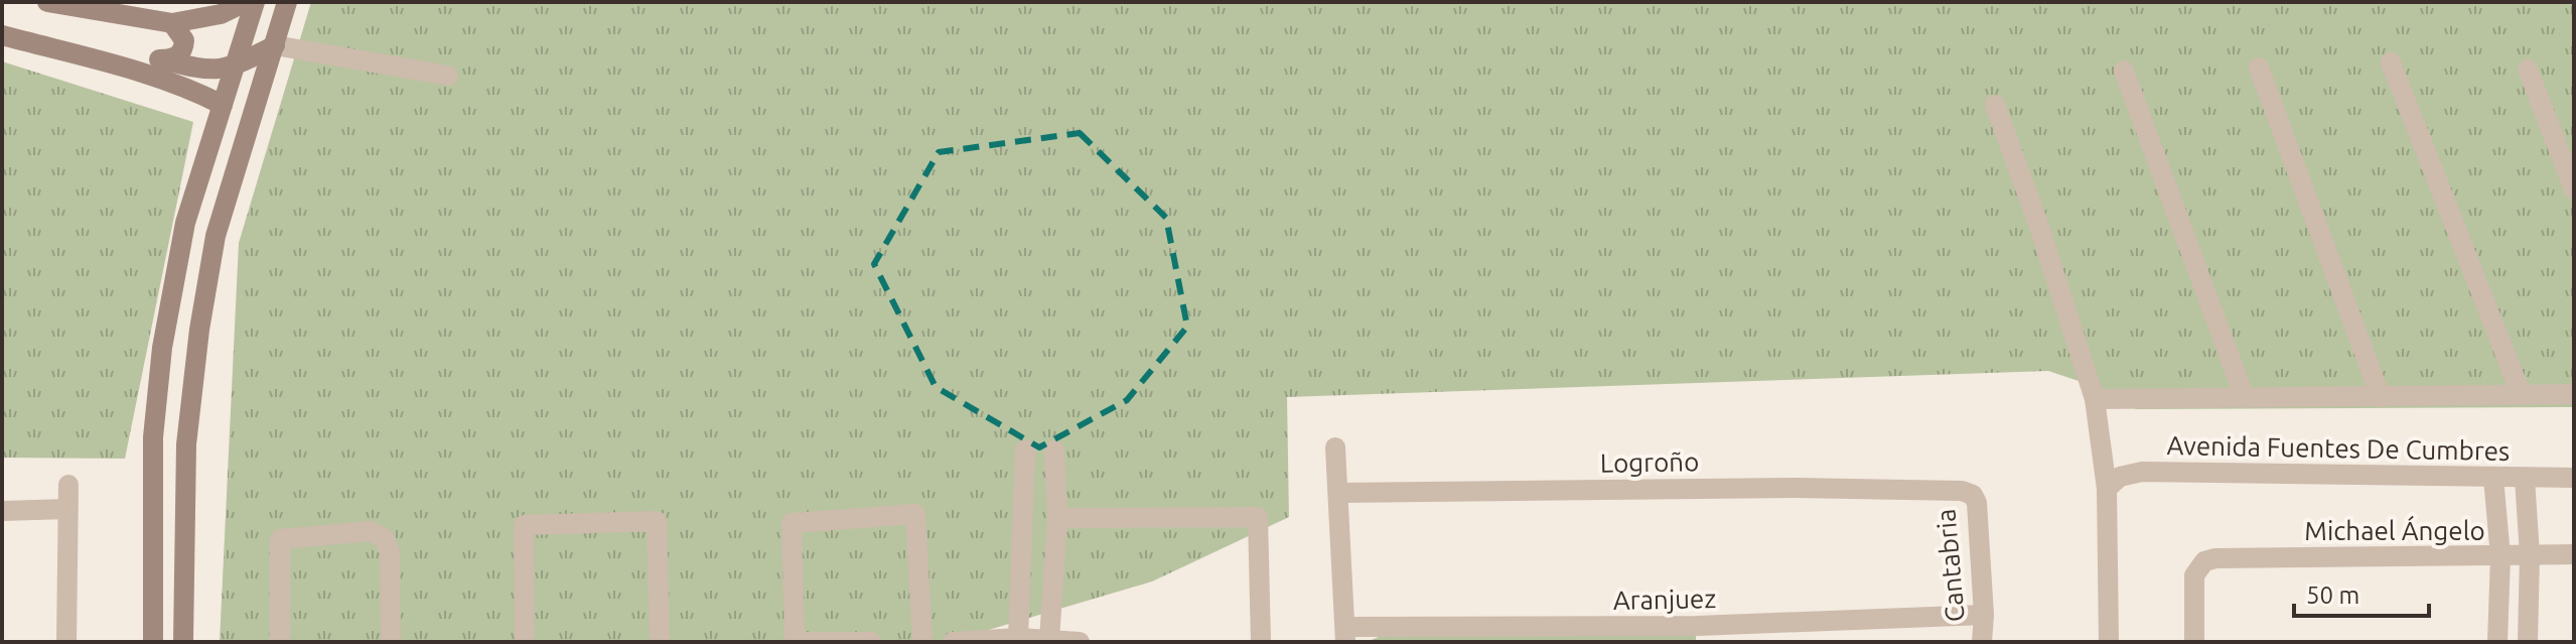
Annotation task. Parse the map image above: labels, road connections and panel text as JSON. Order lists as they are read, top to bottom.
{
  "streets": {
    "street": [
      "Avenida Fuentes De Cumbres",
      "Logroño",
      "Michael Ángelo",
      "Cantabria",
      "Aranjuez"
    ]
  },
  "crossings": [
    ["Logroño", "Cantabria"],
    ["Cantabria", "Aranjuez"]
  ],
  "scale_bar": "50 m"
}
